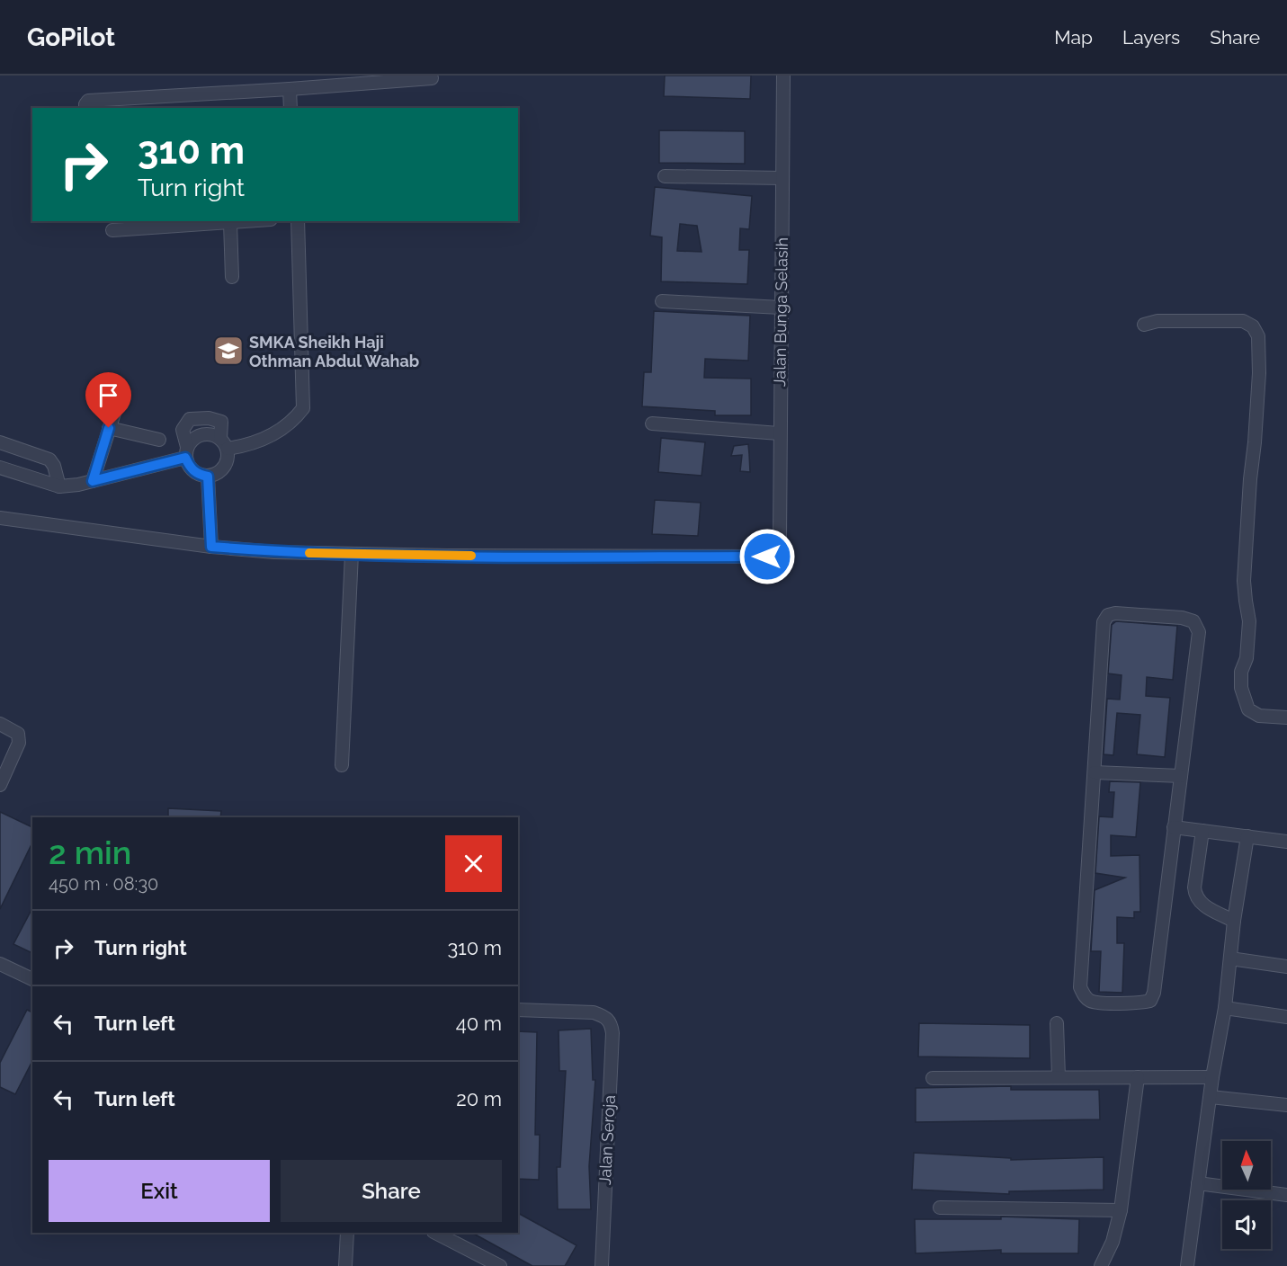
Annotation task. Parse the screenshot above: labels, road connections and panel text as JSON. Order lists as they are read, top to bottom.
{
  "streets": {
    "street": ["Jalan Bunga Selasih", "Jalan Seroja"]
  },
  "places": {
    "school or university": ["SMKA Sheikh Haji Othman Abdul Wahab"]
  },
  "north": "top",
  "page": {
    "header": "GoPilot",
    "nav": ["Map", "Layers", "Share"],
    "turn": ["310 m", "Turn right"],
    "heading": ["2 min", "450 m · 08:30"],
    "list": [
      {
        "name": "Turn right",
        "value": "310 m"
      },
      {
        "name": "Turn left",
        "value": "40 m"
      },
      {
        "name": "Turn left",
        "value": "20 m"
      }
    ],
    "buttons": ["Exit", "Share"]
  }
}
